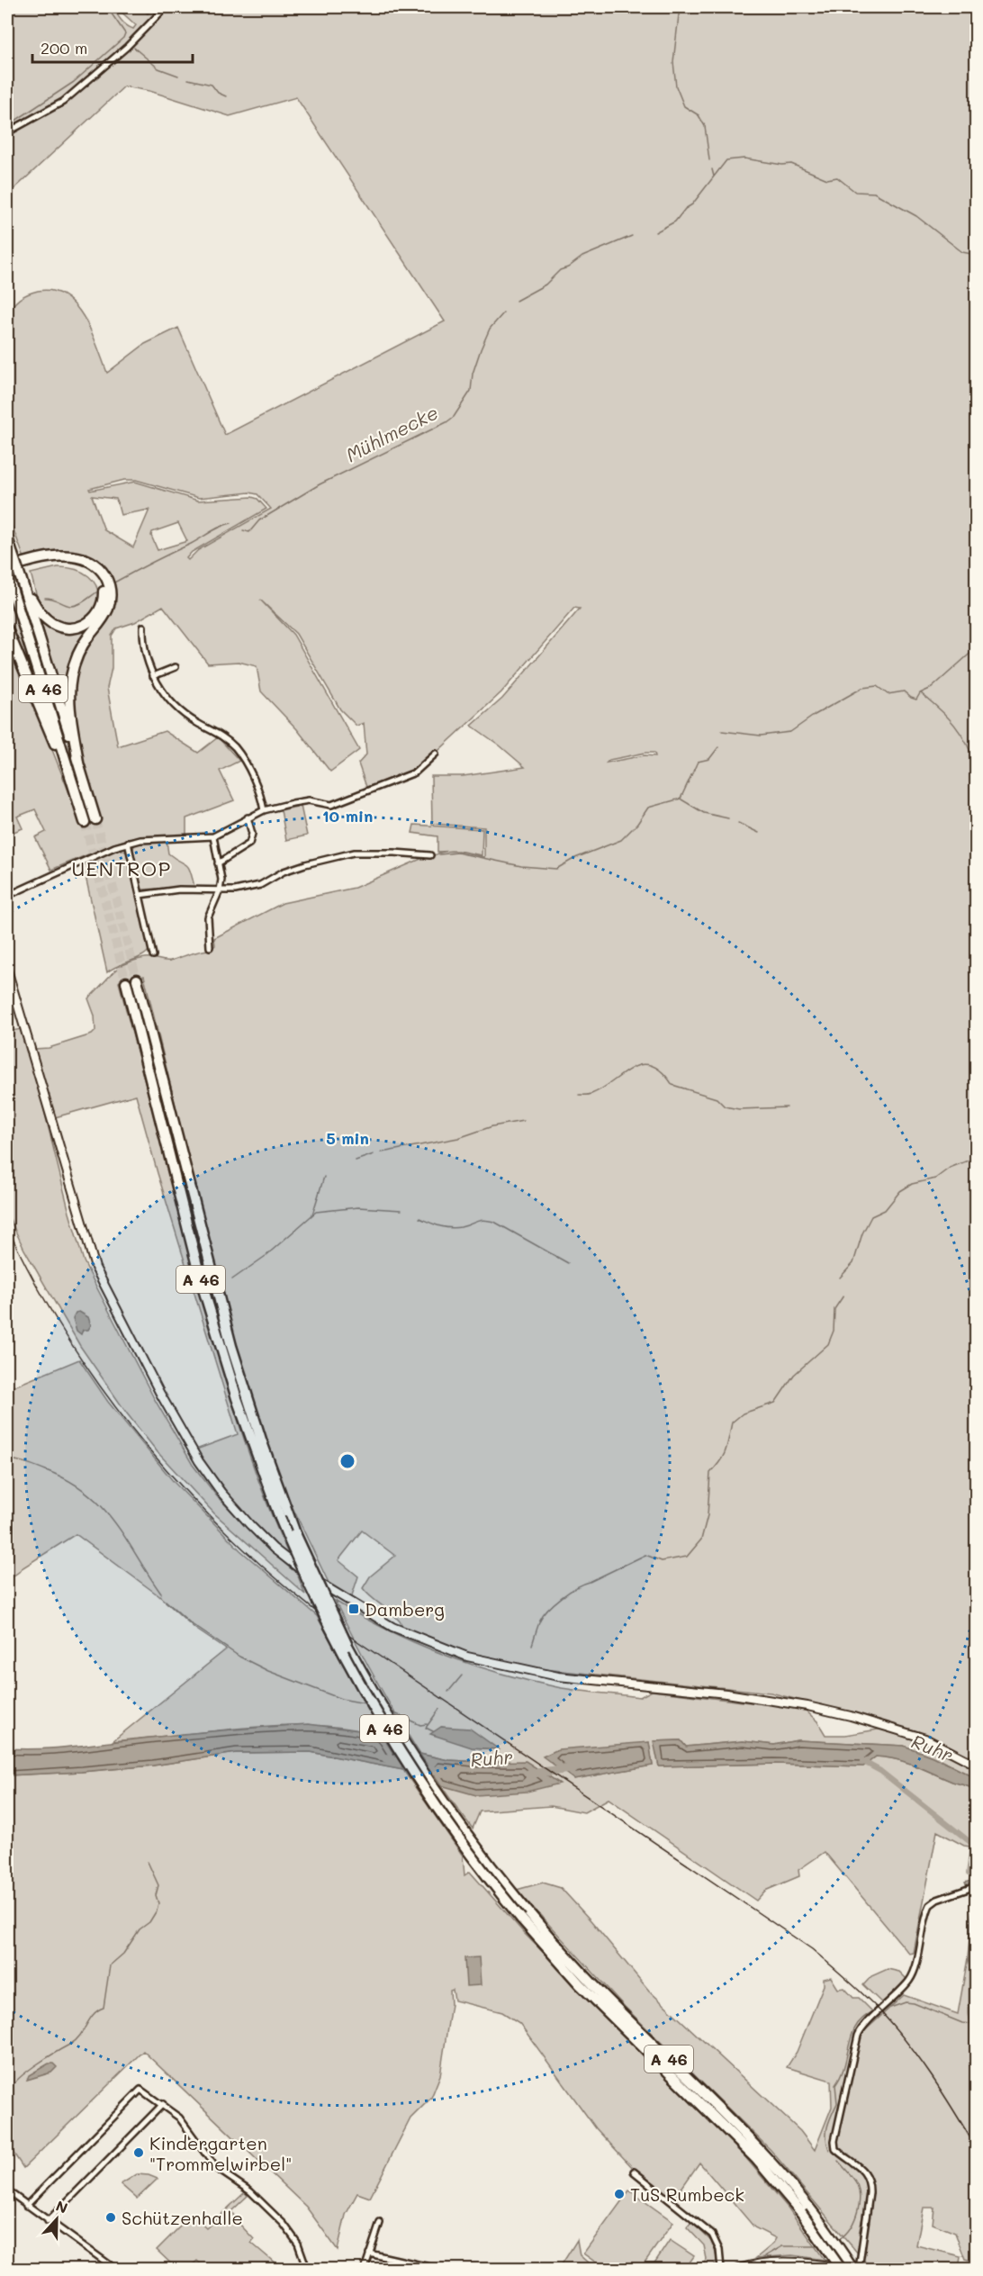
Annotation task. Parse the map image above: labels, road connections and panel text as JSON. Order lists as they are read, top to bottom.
{
  "streets": {
    "highway": ["A 46"]
  },
  "districts": ["UENTROP"],
  "water": ["Mühlmecke", "Ruhr"],
  "places": {
    "transit": ["Damberg"],
    "other": ["Kindergarten \"Trommelwirbel\"", "TuS Rumbeck", "Schützenhalle"]
  },
  "scale_bar": "200 m",
  "north": "top",
  "rings": ["10 min", "5 min"]
}
